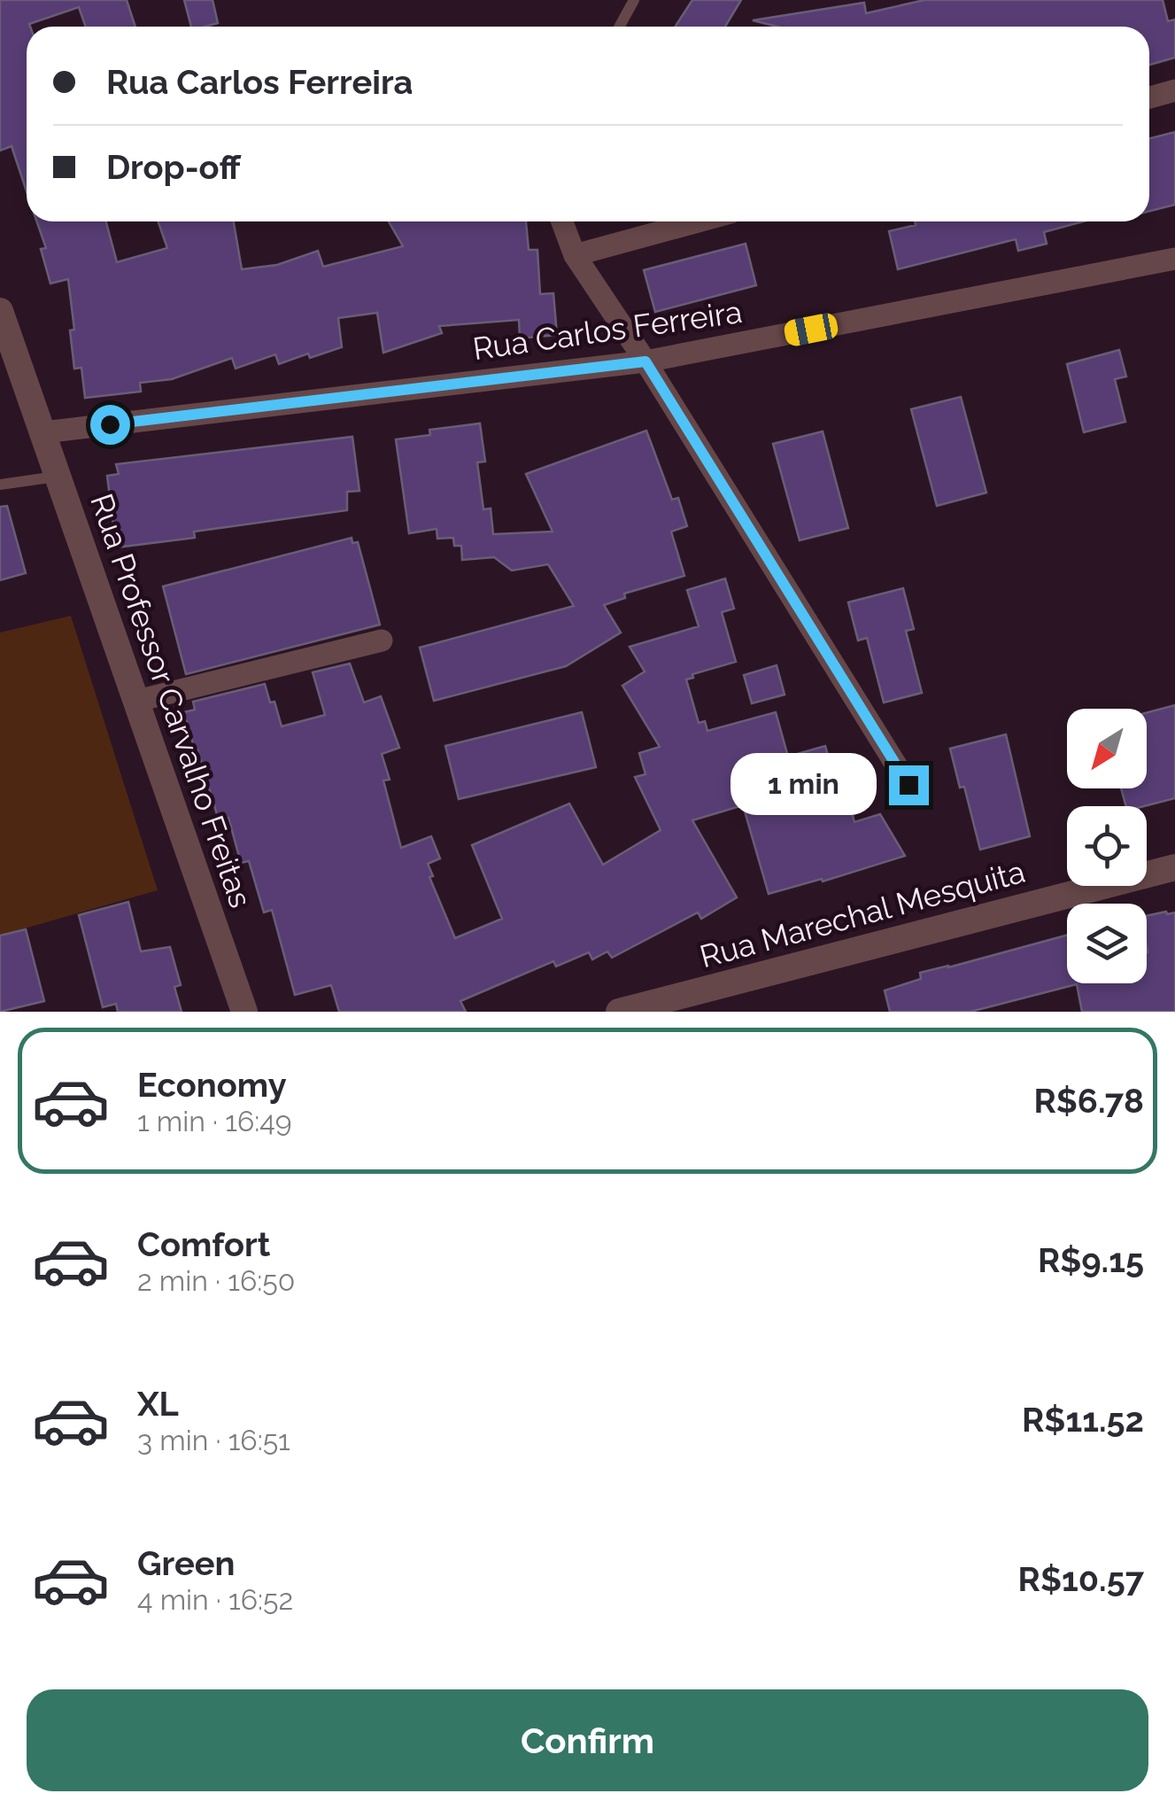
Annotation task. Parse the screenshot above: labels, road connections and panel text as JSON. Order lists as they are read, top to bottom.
{
  "streets": {
    "street": ["Rua Carlos Ferreira", "Rua Professor Carvalho Freitas", "Rua Marechal Mesquita"]
  },
  "crossings": [
    ["Rua Carlos Ferreira", "Rua Professor Carvalho Freitas"]
  ],
  "north": "bottom left",
  "page": {
    "banner": ["Rua Carlos Ferreira", "Drop-off"],
    "bubble": "1 min",
    "list": [
      {
        "name": "Economy",
        "note": "1 min · 16:49",
        "value": "R$6.78"
      },
      {
        "name": "Comfort",
        "note": "2 min · 16:50",
        "value": "R$9.15"
      },
      {
        "name": "XL",
        "note": "3 min · 16:51",
        "value": "R$11.52"
      },
      {
        "name": "Green",
        "note": "4 min · 16:52",
        "value": "R$10.57"
      }
    ],
    "buttons": "Confirm"
  }
}
